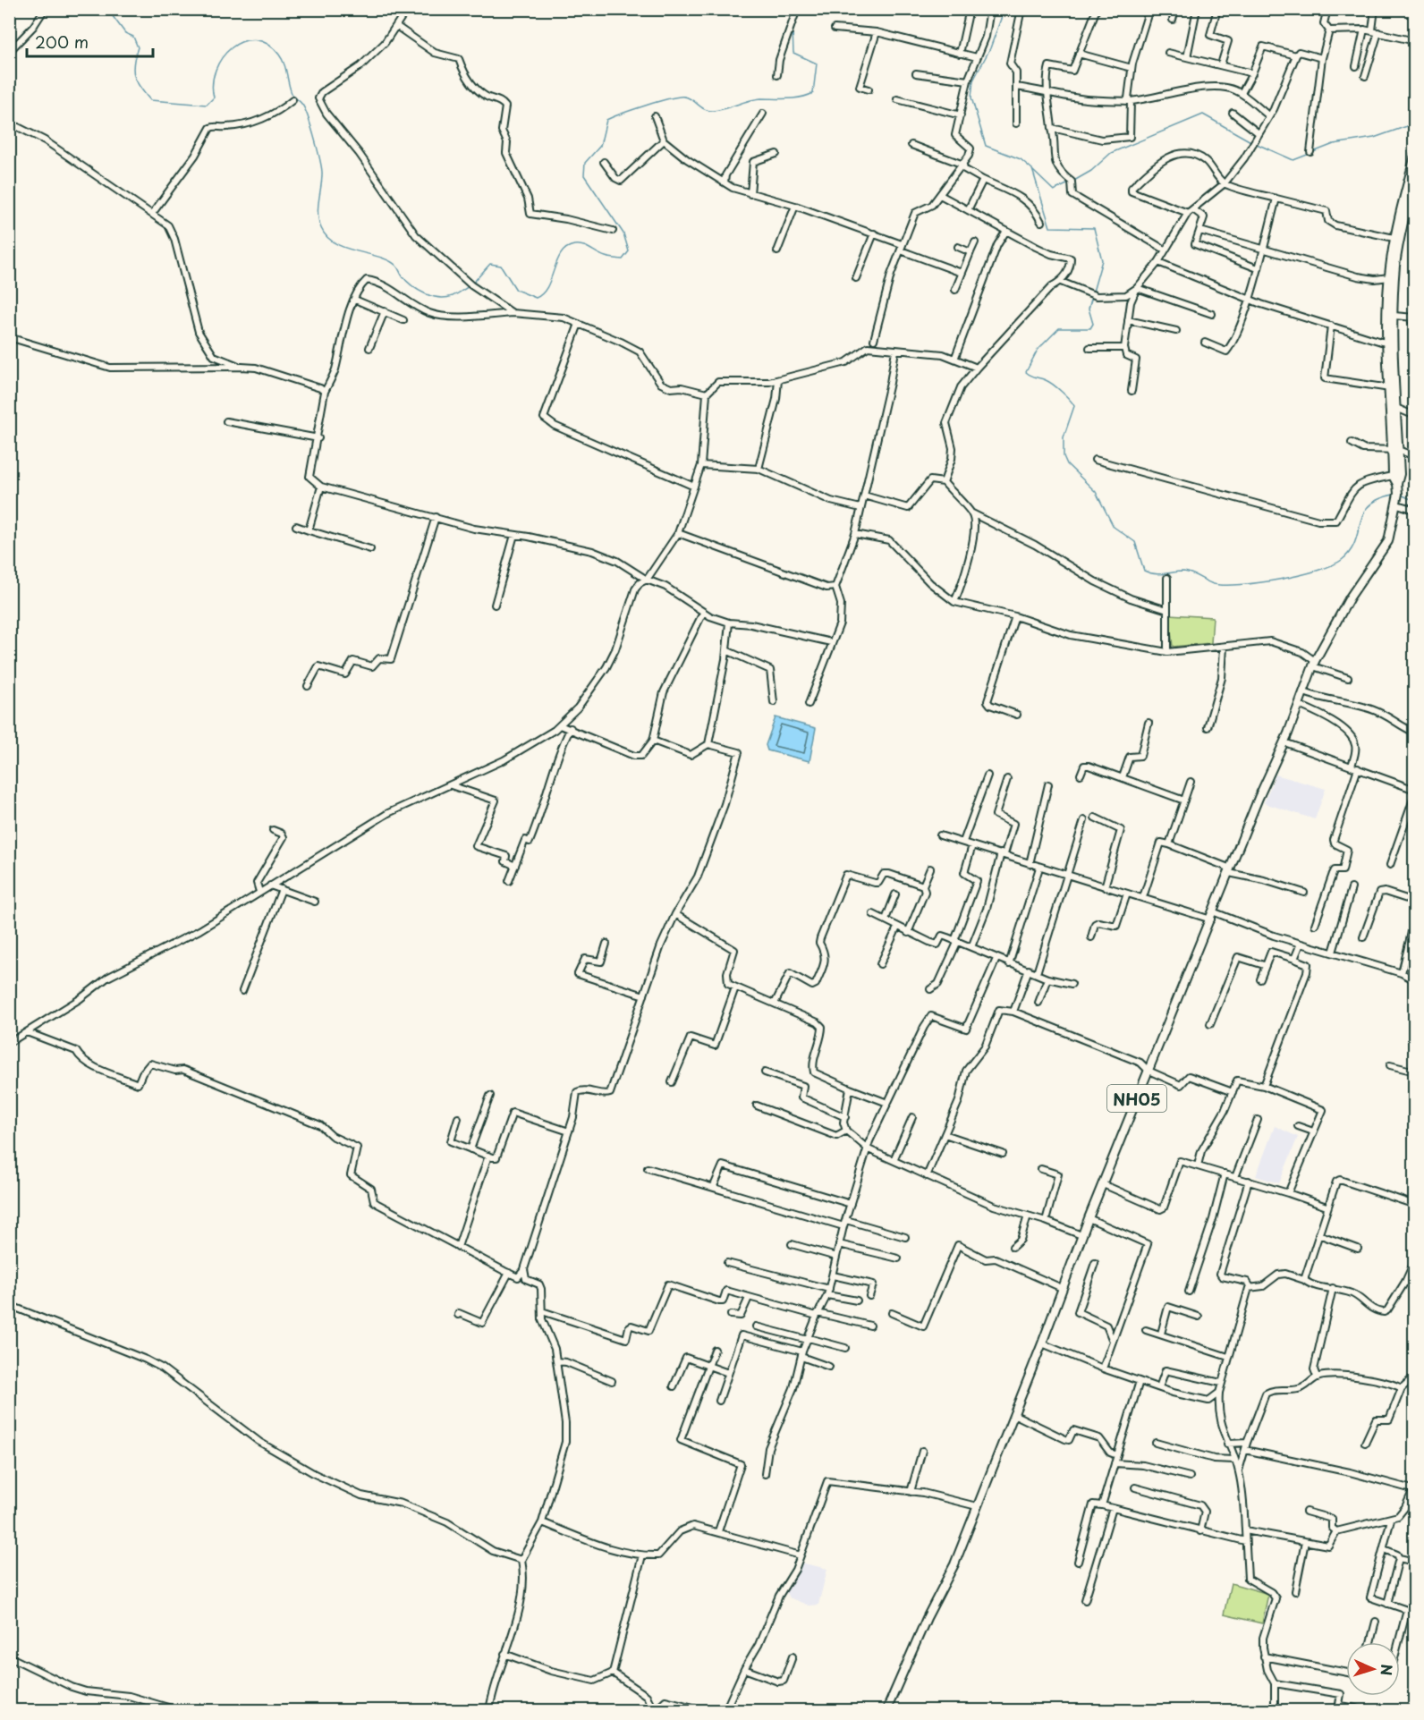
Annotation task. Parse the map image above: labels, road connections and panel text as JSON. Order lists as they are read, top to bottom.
{
  "streets": {
    "main road": ["NH05"]
  },
  "scale_bar": "200 m",
  "north": "right"
}
